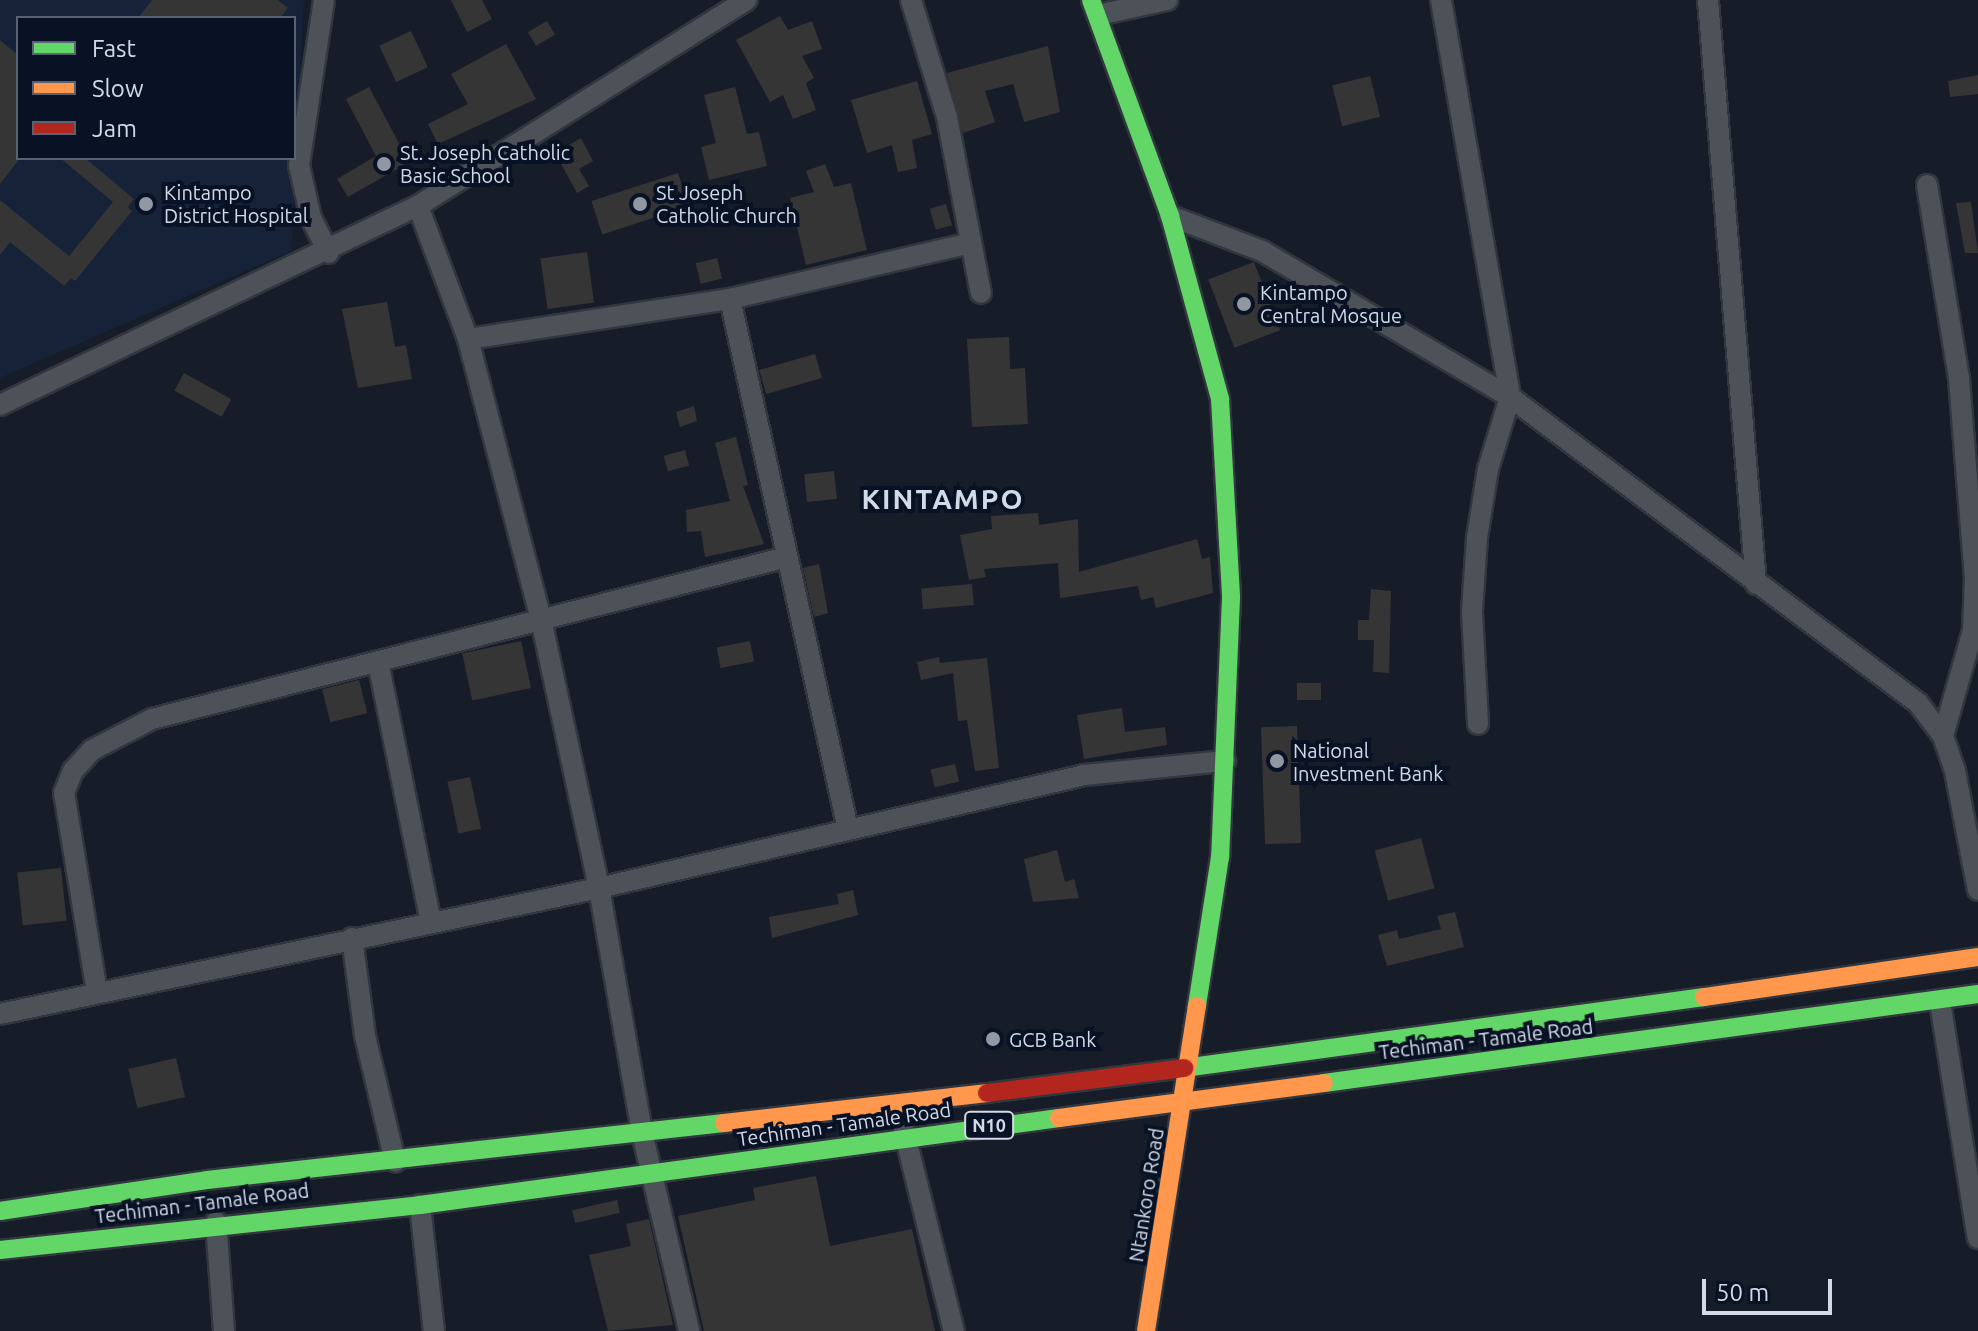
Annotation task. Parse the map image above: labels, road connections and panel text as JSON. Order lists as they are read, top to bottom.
{
  "streets": {
    "main road": ["Techiman - Tamale Road", "N10", "Ntankoro Road"]
  },
  "crossings": [
    ["Techiman - Tamale Road", "Ntankoro Road"]
  ],
  "districts": ["KINTAMPO"],
  "places": [
    "St. Joseph Catholic Basic School",
    "Kintampo District Hospital",
    "St Joseph Catholic Church",
    "Kintampo Central Mosque",
    "National Investment Bank",
    "GCB Bank"
  ],
  "legend": ["Fast", "Slow", "Jam"],
  "scale_bar": "50 m"
}
